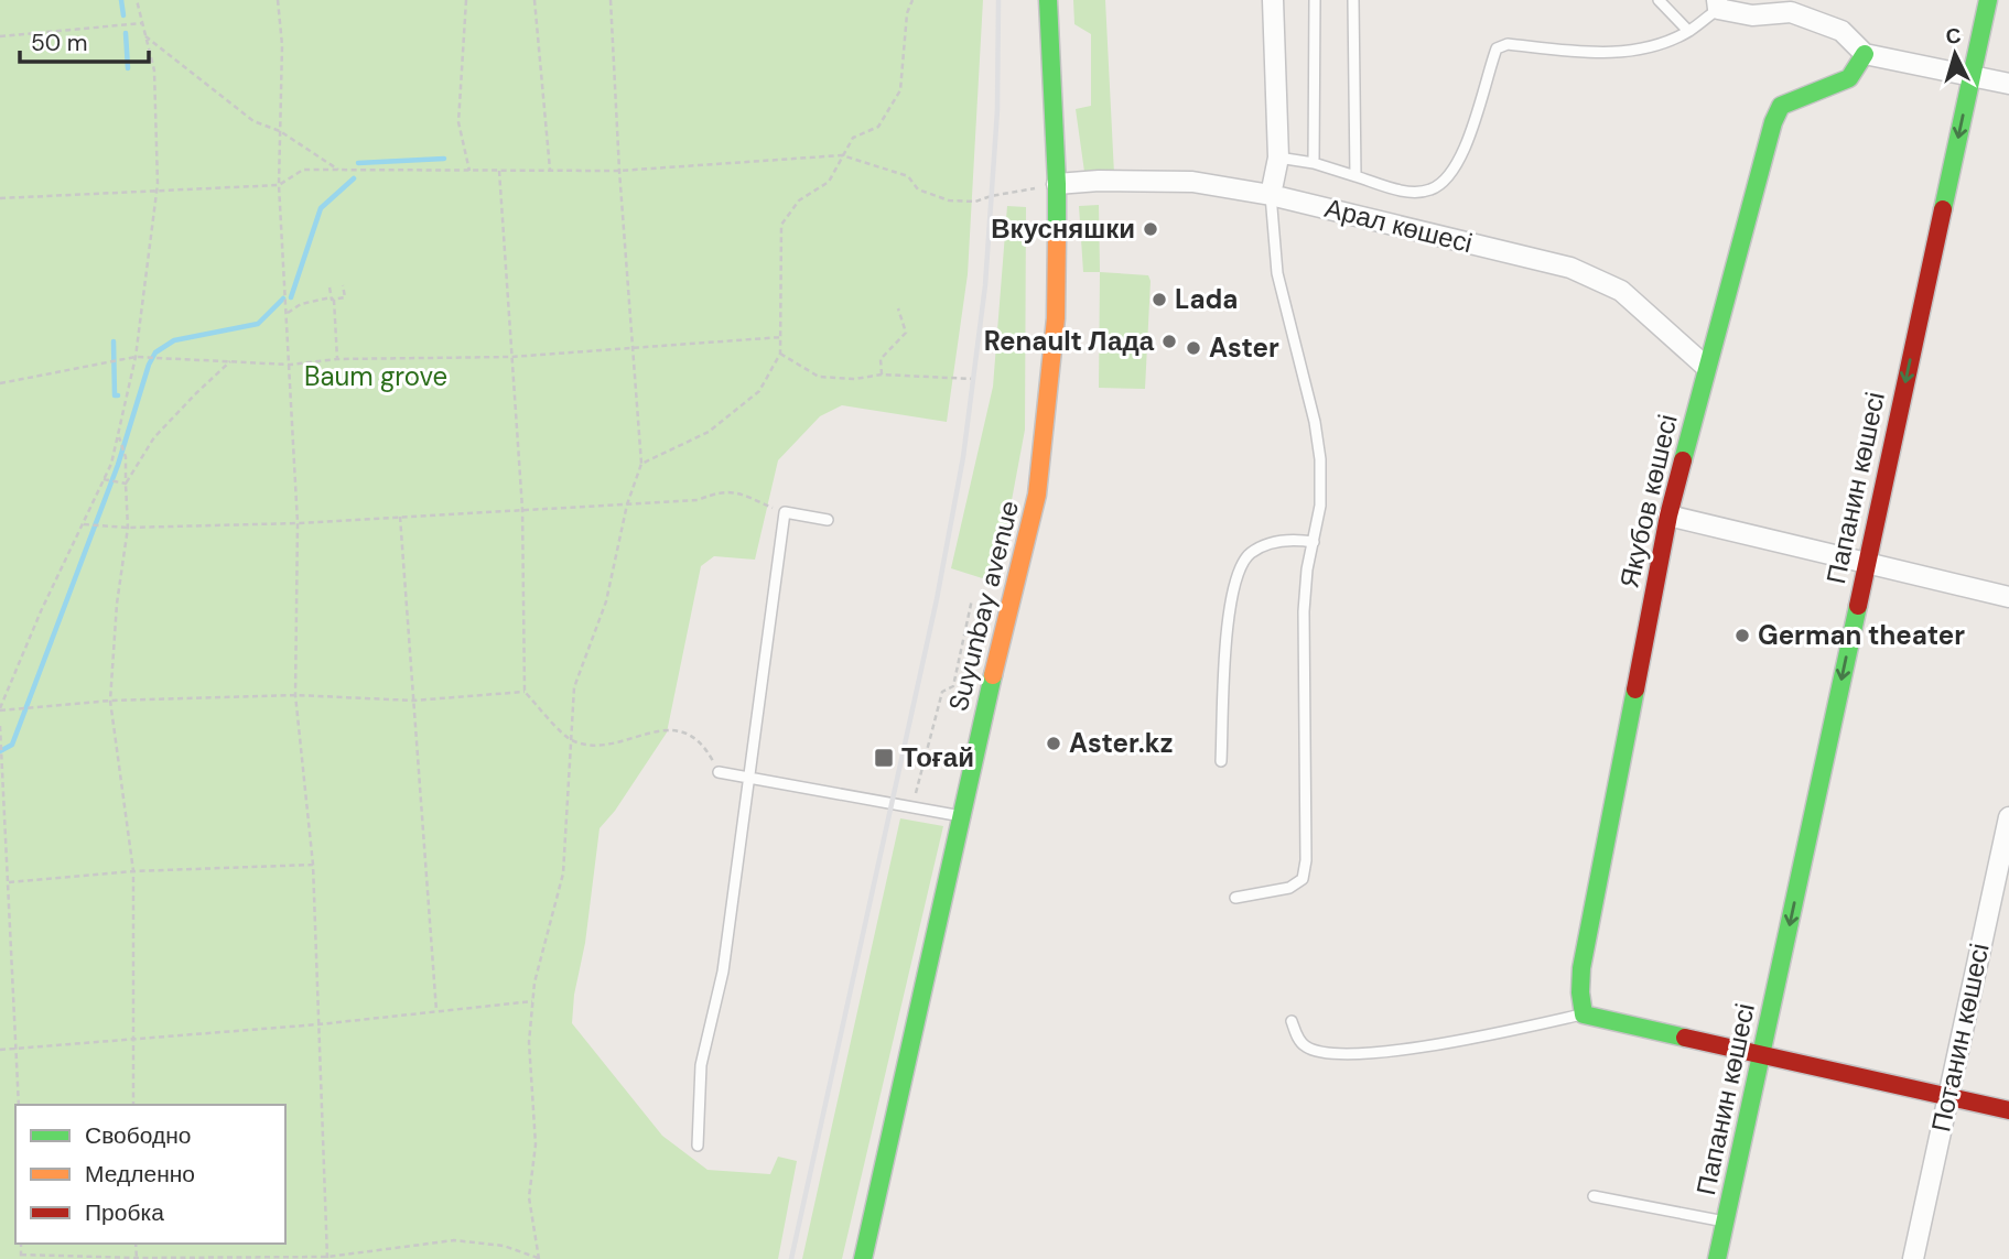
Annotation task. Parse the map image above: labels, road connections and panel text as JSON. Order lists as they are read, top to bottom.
{
  "streets": {
    "main road": ["Папанин көшесі", "Якубов көшесі", "Suyunbay avenue"],
    "street": ["Арал көшесі", "Потанин көшесі"]
  },
  "crossings": [
    ["Арал көшесі", "Якубов көшесі"],
    ["Арал көшесі", "Suyunbay avenue"]
  ],
  "one_way": ["Папанин көшесі"],
  "parks": ["Baum grove"],
  "places": {
    "other": [
      "Вкусняшки",
      "Lada",
      "Renault Лада",
      "Aster",
      "German theater",
      "Aster.kz"
    ],
    "transit": ["Тоғай"]
  },
  "legend": ["Свободно", "Медленно", "Пробка"],
  "scale_bar": "50 m",
  "north": "top"
}
